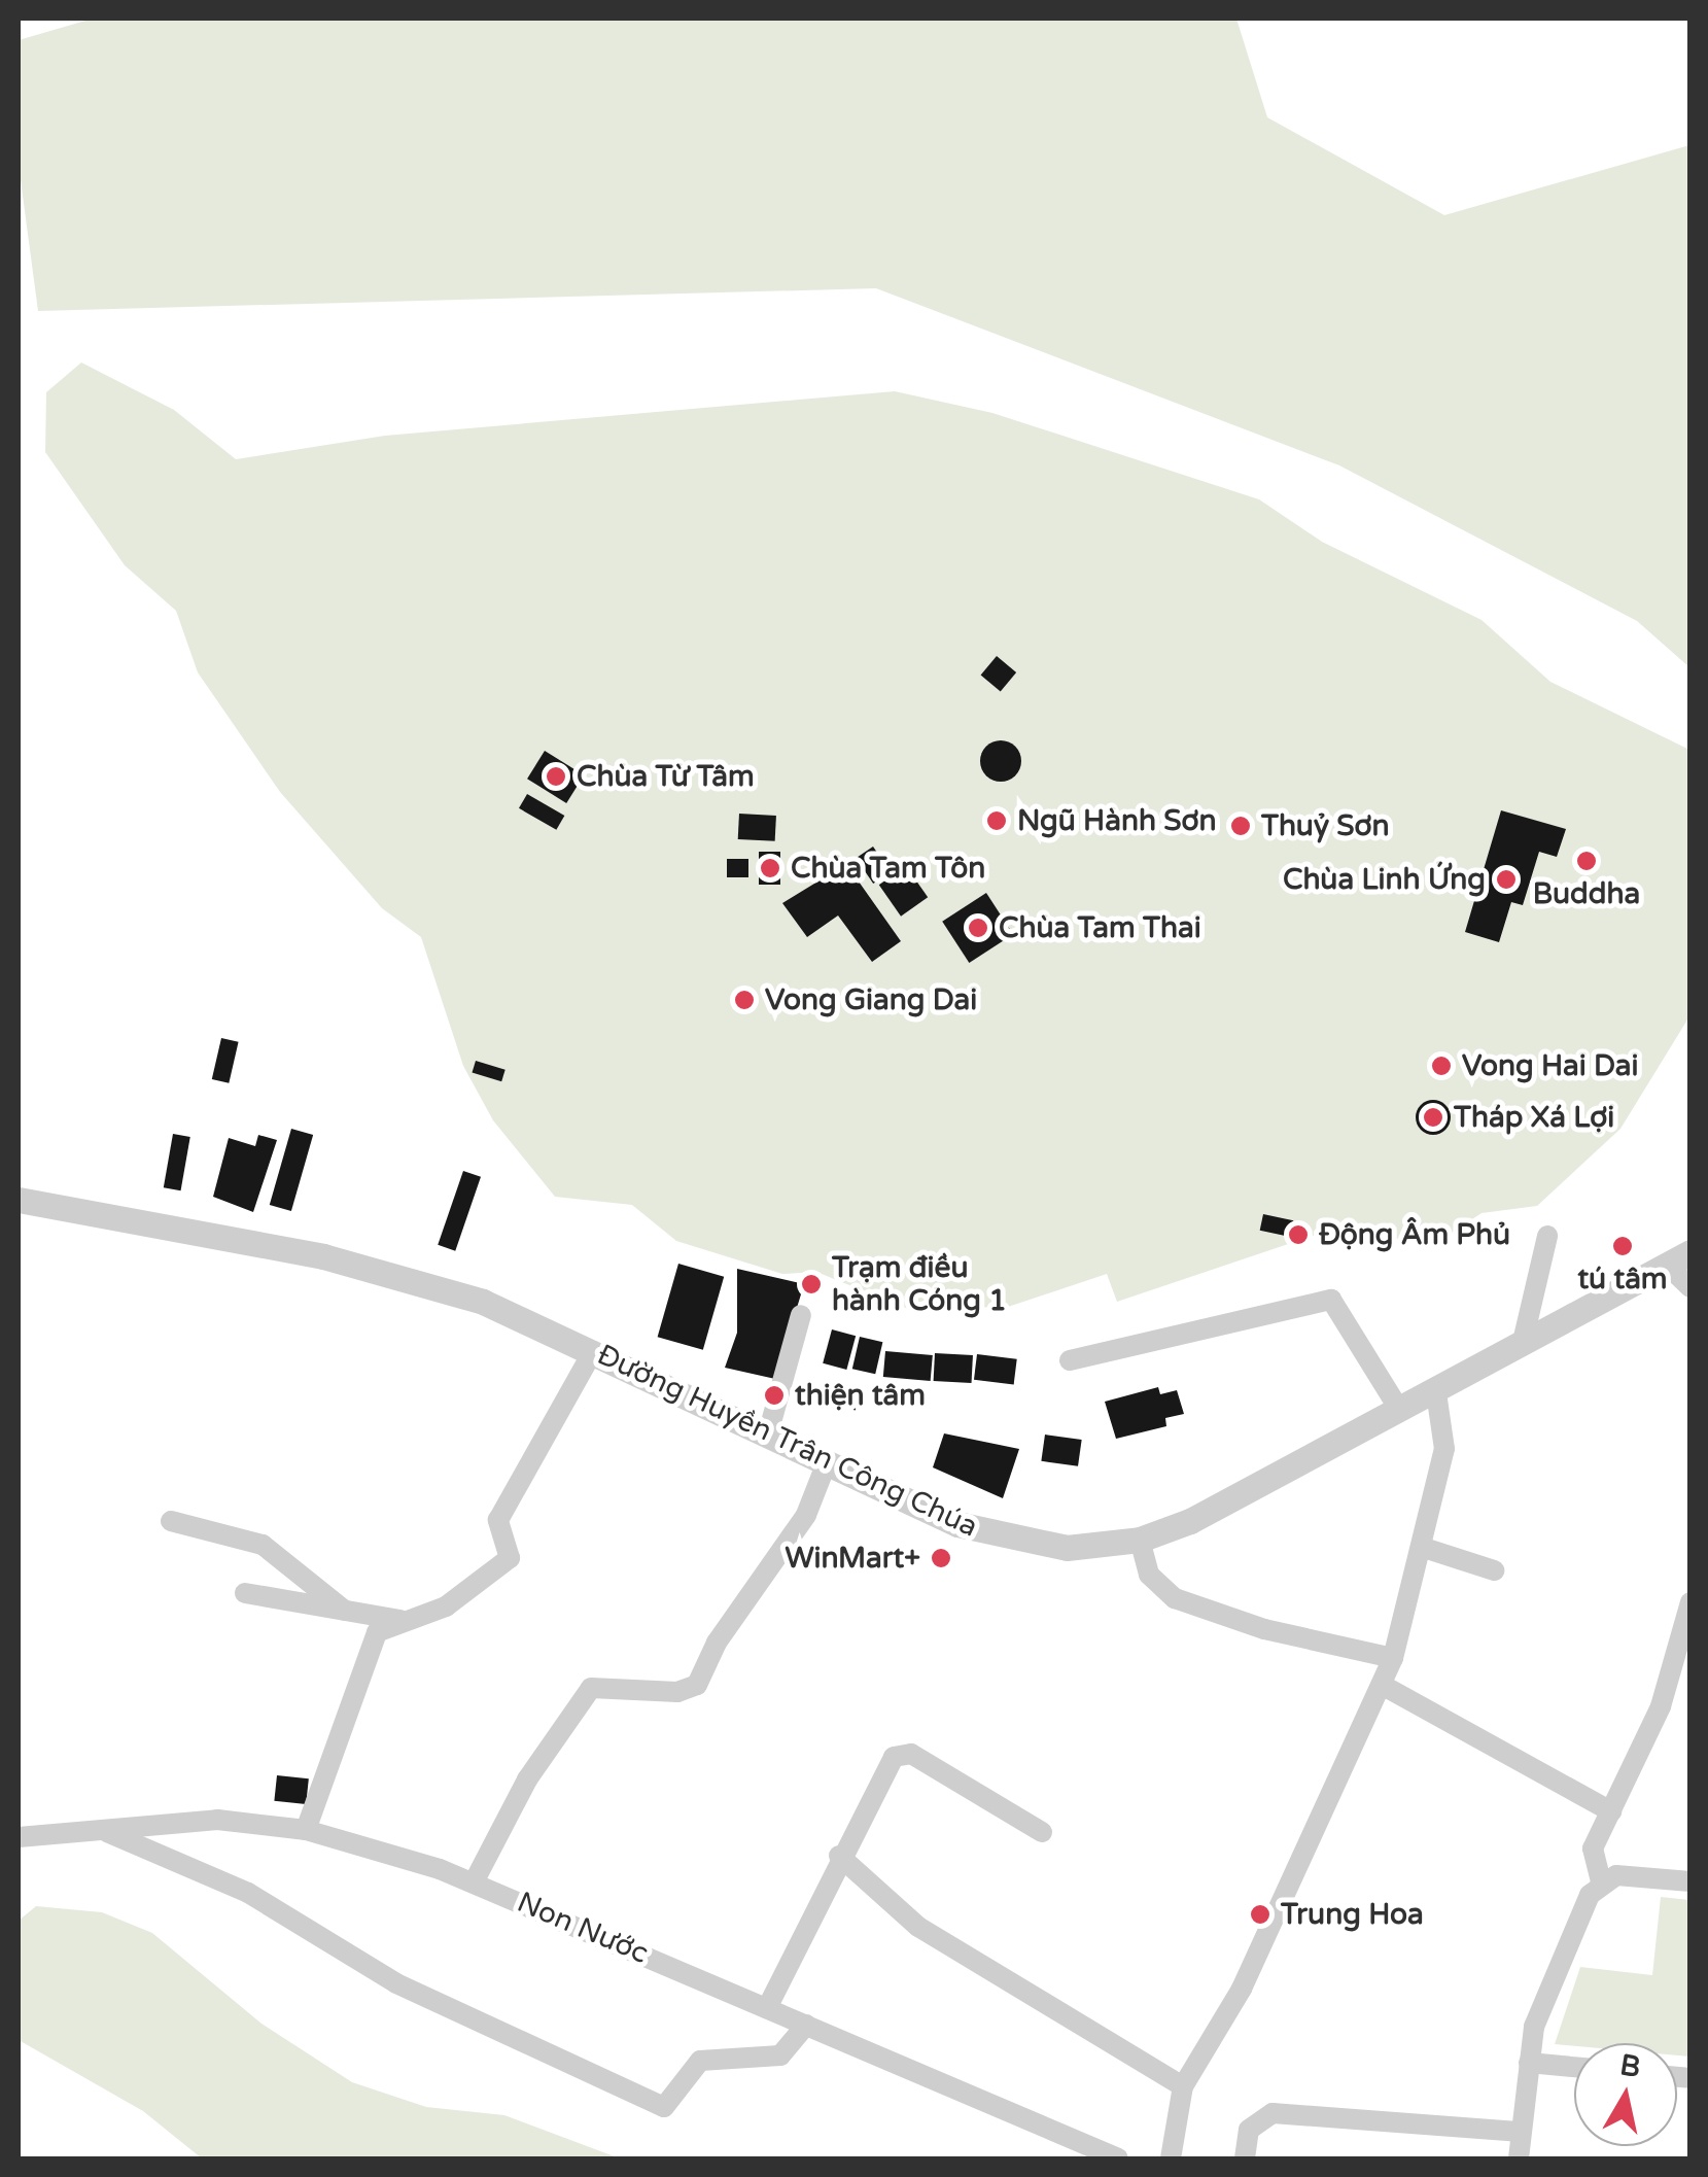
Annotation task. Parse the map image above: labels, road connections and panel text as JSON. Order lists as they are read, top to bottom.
{
  "streets": {
    "street": ["Đường Huyền Trân Công Chúa", "Non Nước"]
  },
  "places": [
    "Chùa Từ Tâm",
    "Ngũ Hành Sơn",
    "Thuỷ Sơn",
    "Buddha",
    "Chùa Tam Tôn",
    "Chùa Linh Ứng",
    "Chùa Tam Thai",
    "Vong Giang Dai",
    "Vong Hai Dai",
    "Tháp Xá Lợi",
    "Động Âm Phủ",
    "tú tâm",
    "Trạm điều hành Cóng 1",
    "thiện tâm",
    "WinMart+",
    "Trung Hoa"
  ],
  "north": "top"
}
